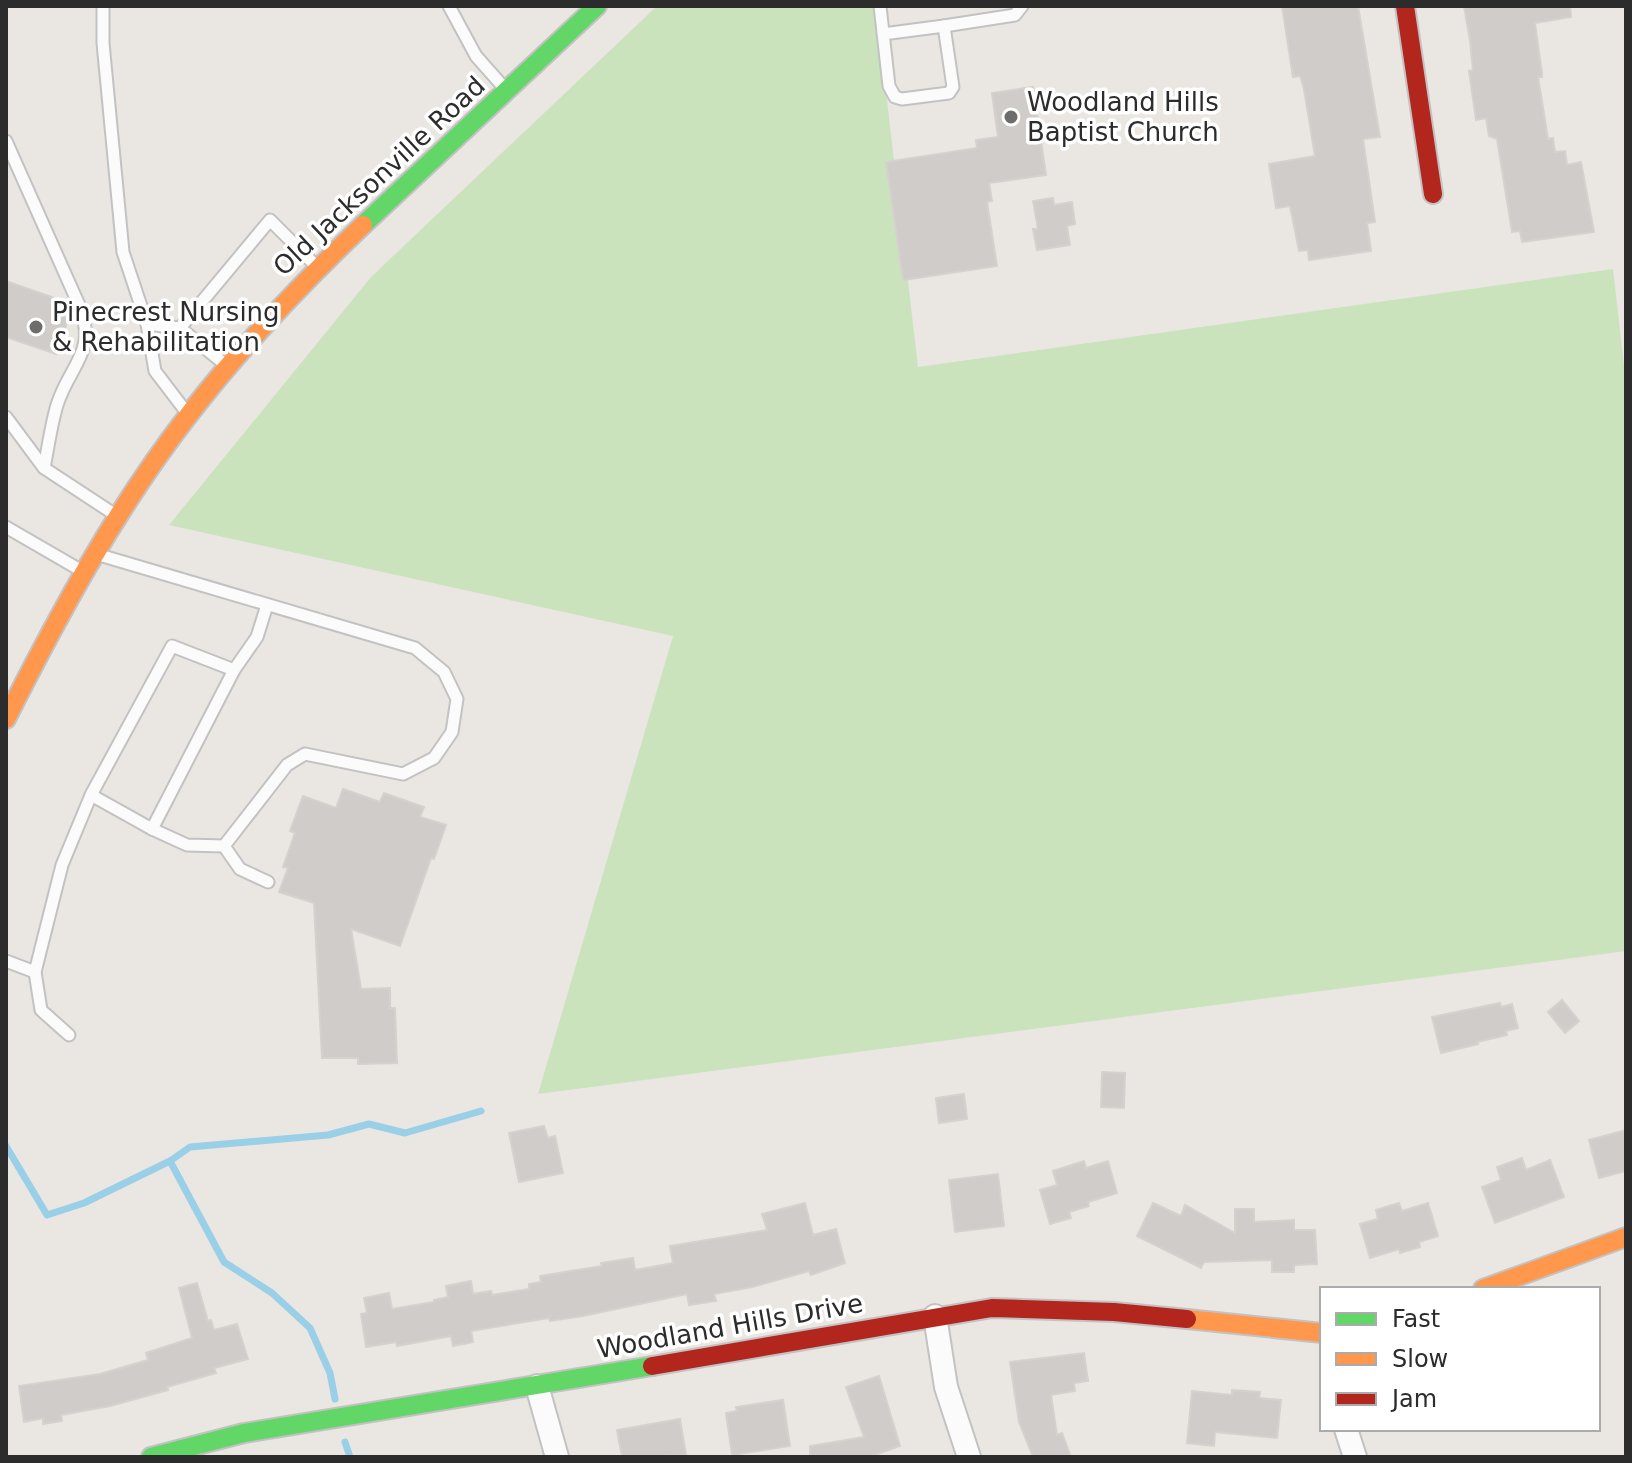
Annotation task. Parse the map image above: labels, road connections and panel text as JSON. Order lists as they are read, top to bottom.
{
  "streets": {
    "street": ["Old Jacksonville Road", "Woodland Hills Drive"]
  },
  "places": ["Woodland Hills Baptist Church", "Pinecrest Nursing & Rehabilitation"],
  "legend": ["Fast", "Slow", "Jam"]
}
